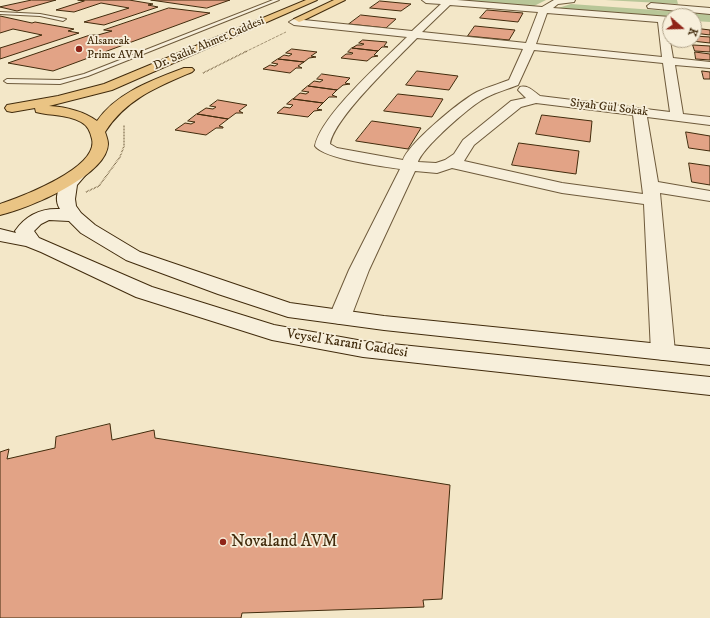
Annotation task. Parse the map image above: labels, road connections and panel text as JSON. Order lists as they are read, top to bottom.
{
  "streets": {
    "main road": ["Dr. Sadık Ahmet Caddesi"],
    "street": ["Siyah Gül Sokak", "Veysel Karani Caddesi"]
  },
  "places": ["Alsancak Prime AVM", "Novaland AVM"],
  "north": "right"
}
